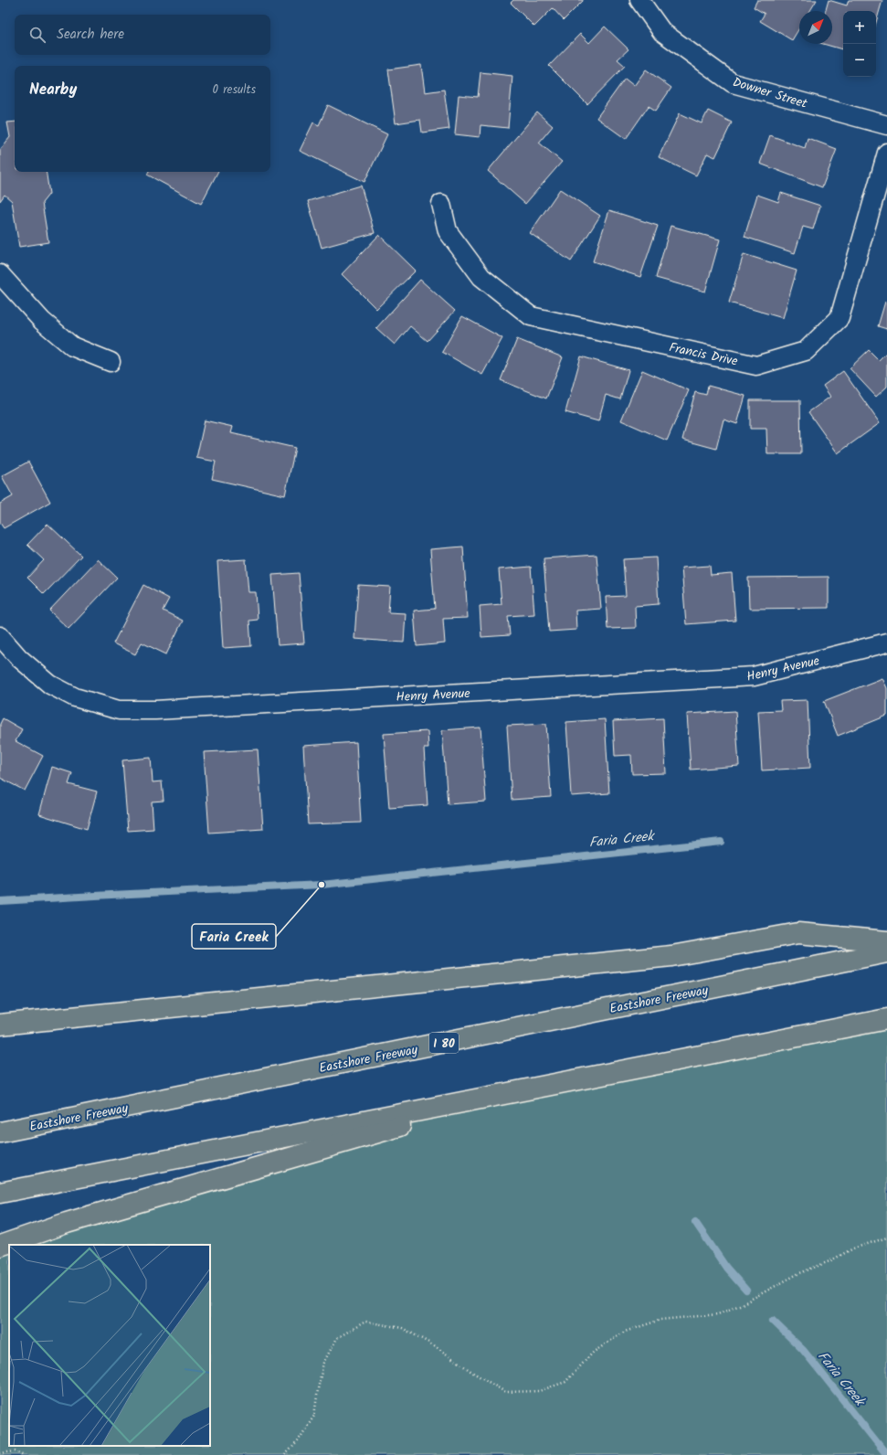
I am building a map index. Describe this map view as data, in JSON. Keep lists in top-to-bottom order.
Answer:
{
  "streets": {
    "highway": ["Eastshore Freeway", "I 80"],
    "street": ["Downer Street", "Francis Drive", "Henry Avenue"]
  },
  "water": ["Faria Creek"],
  "places": ["Faria Creek"],
  "north": "top right",
  "page": {
    "map_buttons": ["+", "−"],
    "search": "Search here",
    "heading": ["Nearby", "0 results"]
  }
}
